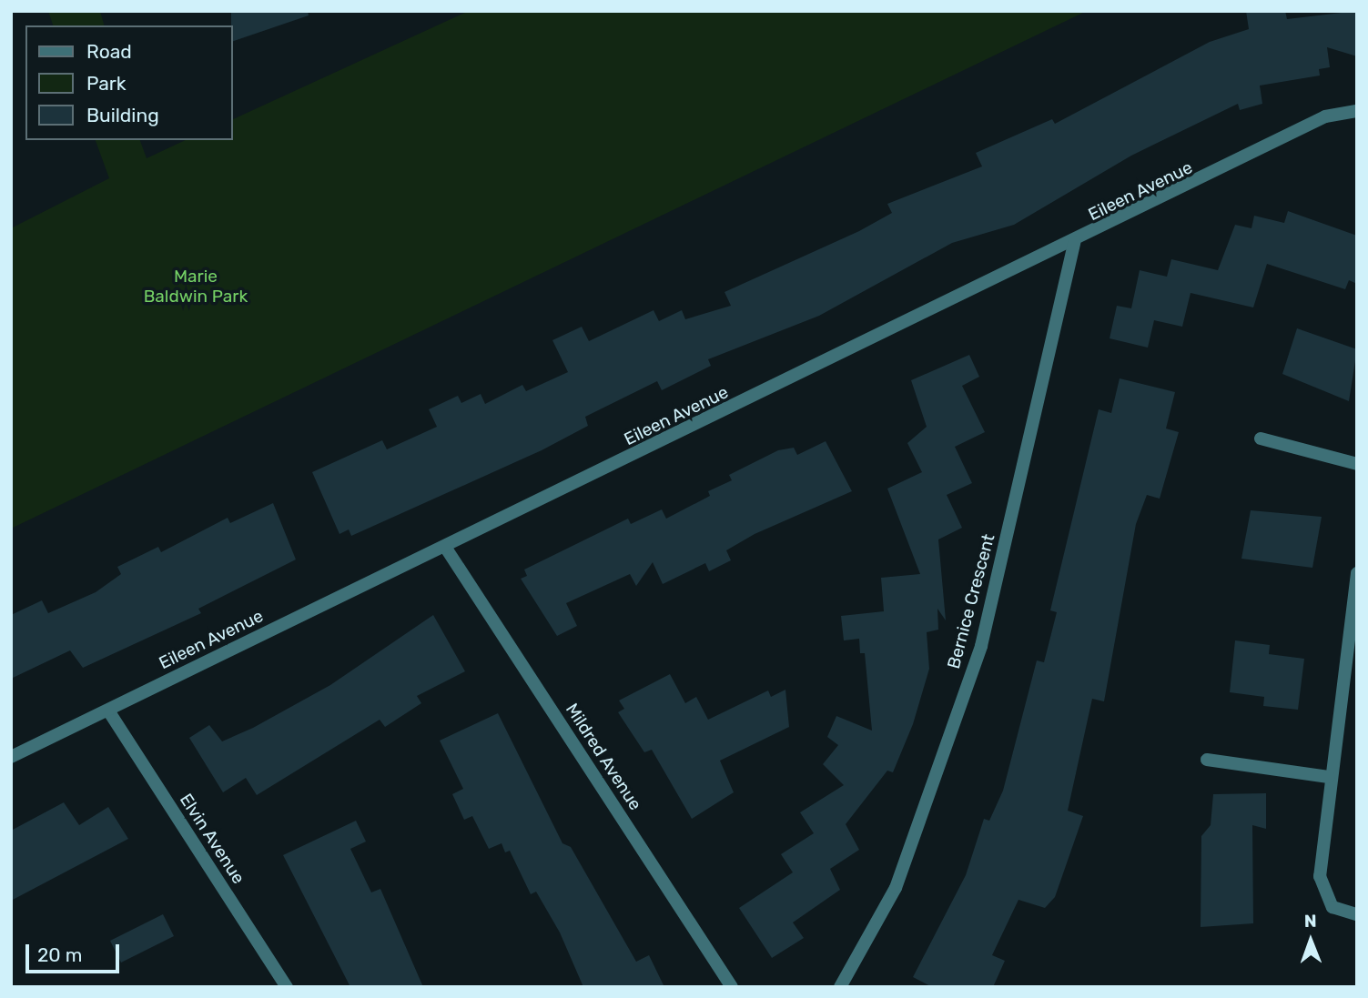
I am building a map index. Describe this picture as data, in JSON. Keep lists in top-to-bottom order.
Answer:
{
  "streets": {
    "street": [
      "Eileen Avenue",
      "Bernice Crescent",
      "Mildred Avenue",
      "Elvin Avenue"
    ]
  },
  "crossings": [
    ["Eileen Avenue", "Bernice Crescent"],
    ["Eileen Avenue", "Mildred Avenue"],
    ["Eileen Avenue", "Elvin Avenue"]
  ],
  "parks": ["Marie Baldwin Park"],
  "legend": ["Road", "Park", "Building"],
  "scale_bar": "20 m",
  "north": "top"
}
